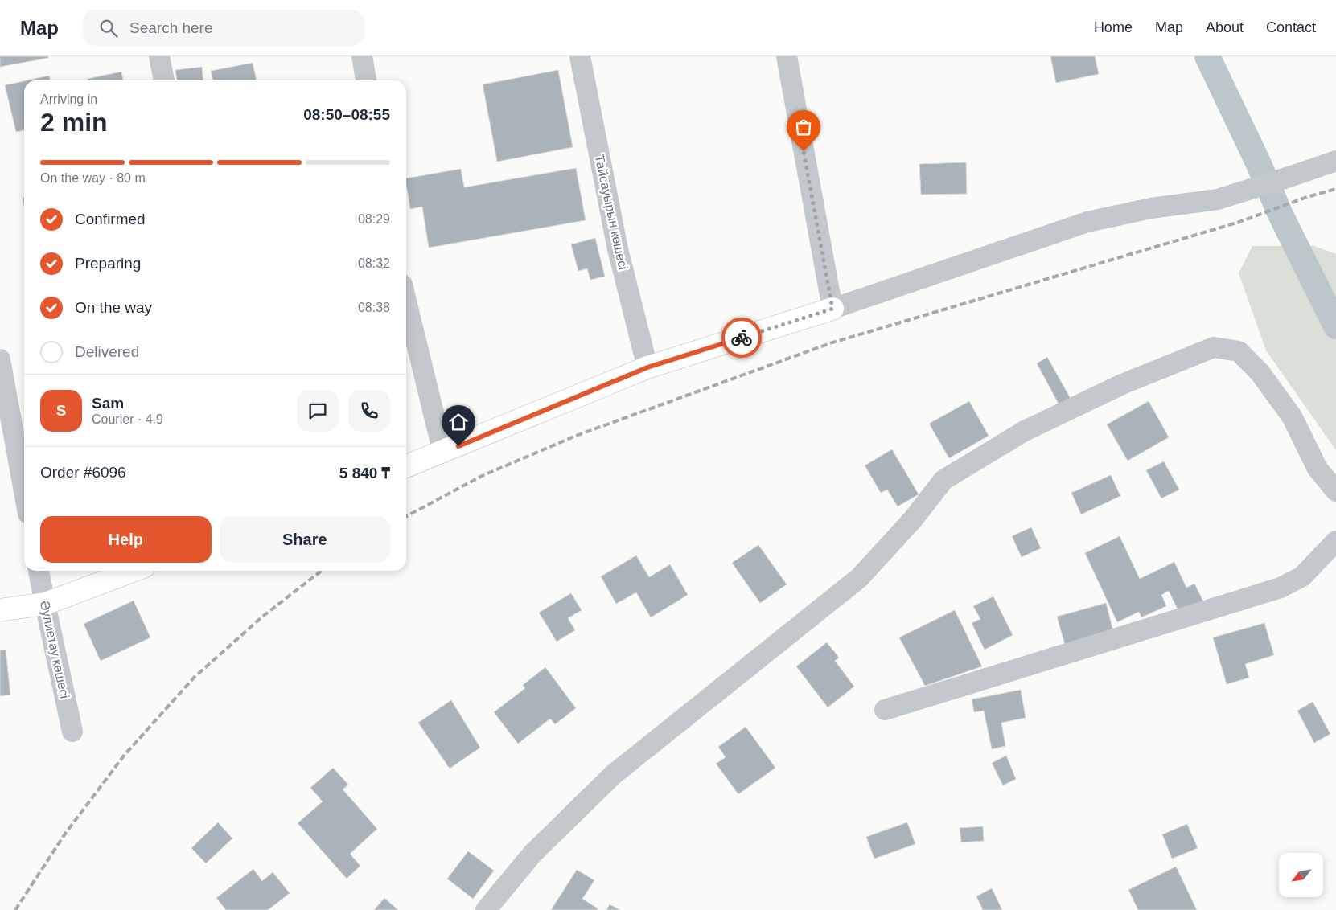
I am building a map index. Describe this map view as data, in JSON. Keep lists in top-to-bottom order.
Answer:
{
  "streets": {
    "street": ["Тайсауырын көшесі", "Әулиетау көшесі"]
  },
  "north": "bottom left",
  "page": {
    "header": "Map",
    "search": "Search here",
    "nav": [
      "Home",
      "Map",
      "About",
      "Contact"
    ],
    "heading": ["2 min", "Arriving in", "08:50–08:55"],
    "panel": [
      "Sam",
      "Courier · 4.9",
      "Order #6096",
      "5 840 ₸"
    ],
    "bar": "On the way · 80 m",
    "list": [
      ["Confirmed", "08:29"],
      ["Preparing", "08:32"],
      ["On the way", "08:38"],
      "Delivered"
    ],
    "round": "S",
    "buttons": ["Help", "Share"]
  }
}
